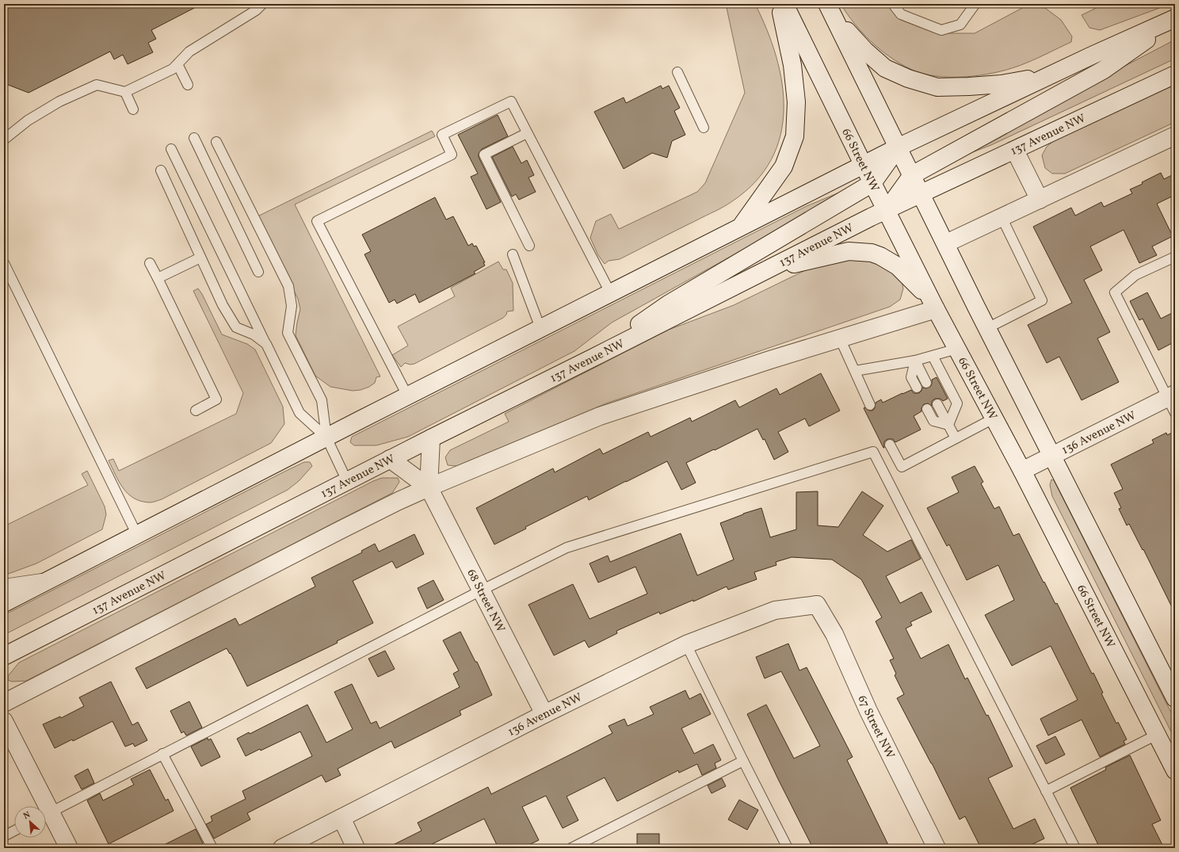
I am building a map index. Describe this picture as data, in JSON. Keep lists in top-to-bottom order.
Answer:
{
  "streets": {
    "main road": [
      "137 Avenue NW",
      "66 Street NW",
      "136 Avenue NW",
      "68 Street NW",
      "67 Street NW"
    ]
  },
  "crossings": [
    ["137 Avenue NW", "66 Street NW"],
    ["137 Avenue NW", "68 Street NW"],
    ["66 Street NW", "136 Avenue NW"],
    ["136 Avenue NW", "68 Street NW"],
    ["136 Avenue NW", "67 Street NW"]
  ],
  "north": "top left"
}
